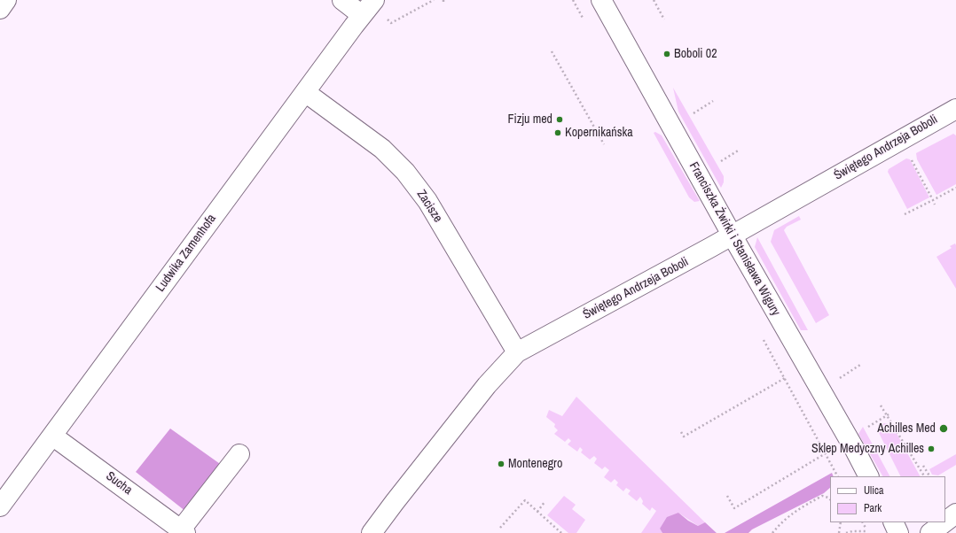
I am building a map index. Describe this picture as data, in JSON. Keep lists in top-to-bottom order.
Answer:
{
  "streets": {
    "street": [
      "Świętego Andrzeja Boboli",
      "Zacisze",
      "Franciszka Żwirki i Stanisława Wigury",
      "Ludwika Zamenhofa",
      "Sucha"
    ]
  },
  "crossings": [
    ["Świętego Andrzeja Boboli", "Zacisze"],
    ["Świętego Andrzeja Boboli", "Franciszka Żwirki i Stanisława Wigury"],
    ["Zacisze", "Ludwika Zamenhofa"],
    ["Ludwika Zamenhofa", "Sucha"]
  ],
  "places": [
    "Boboli 02",
    "Fizju med",
    "Kopernikańska",
    "Achilles Med",
    "Sklep Medyczny Achilles",
    "Montenegro"
  ],
  "legend": ["Ulica", "Park"]
}
